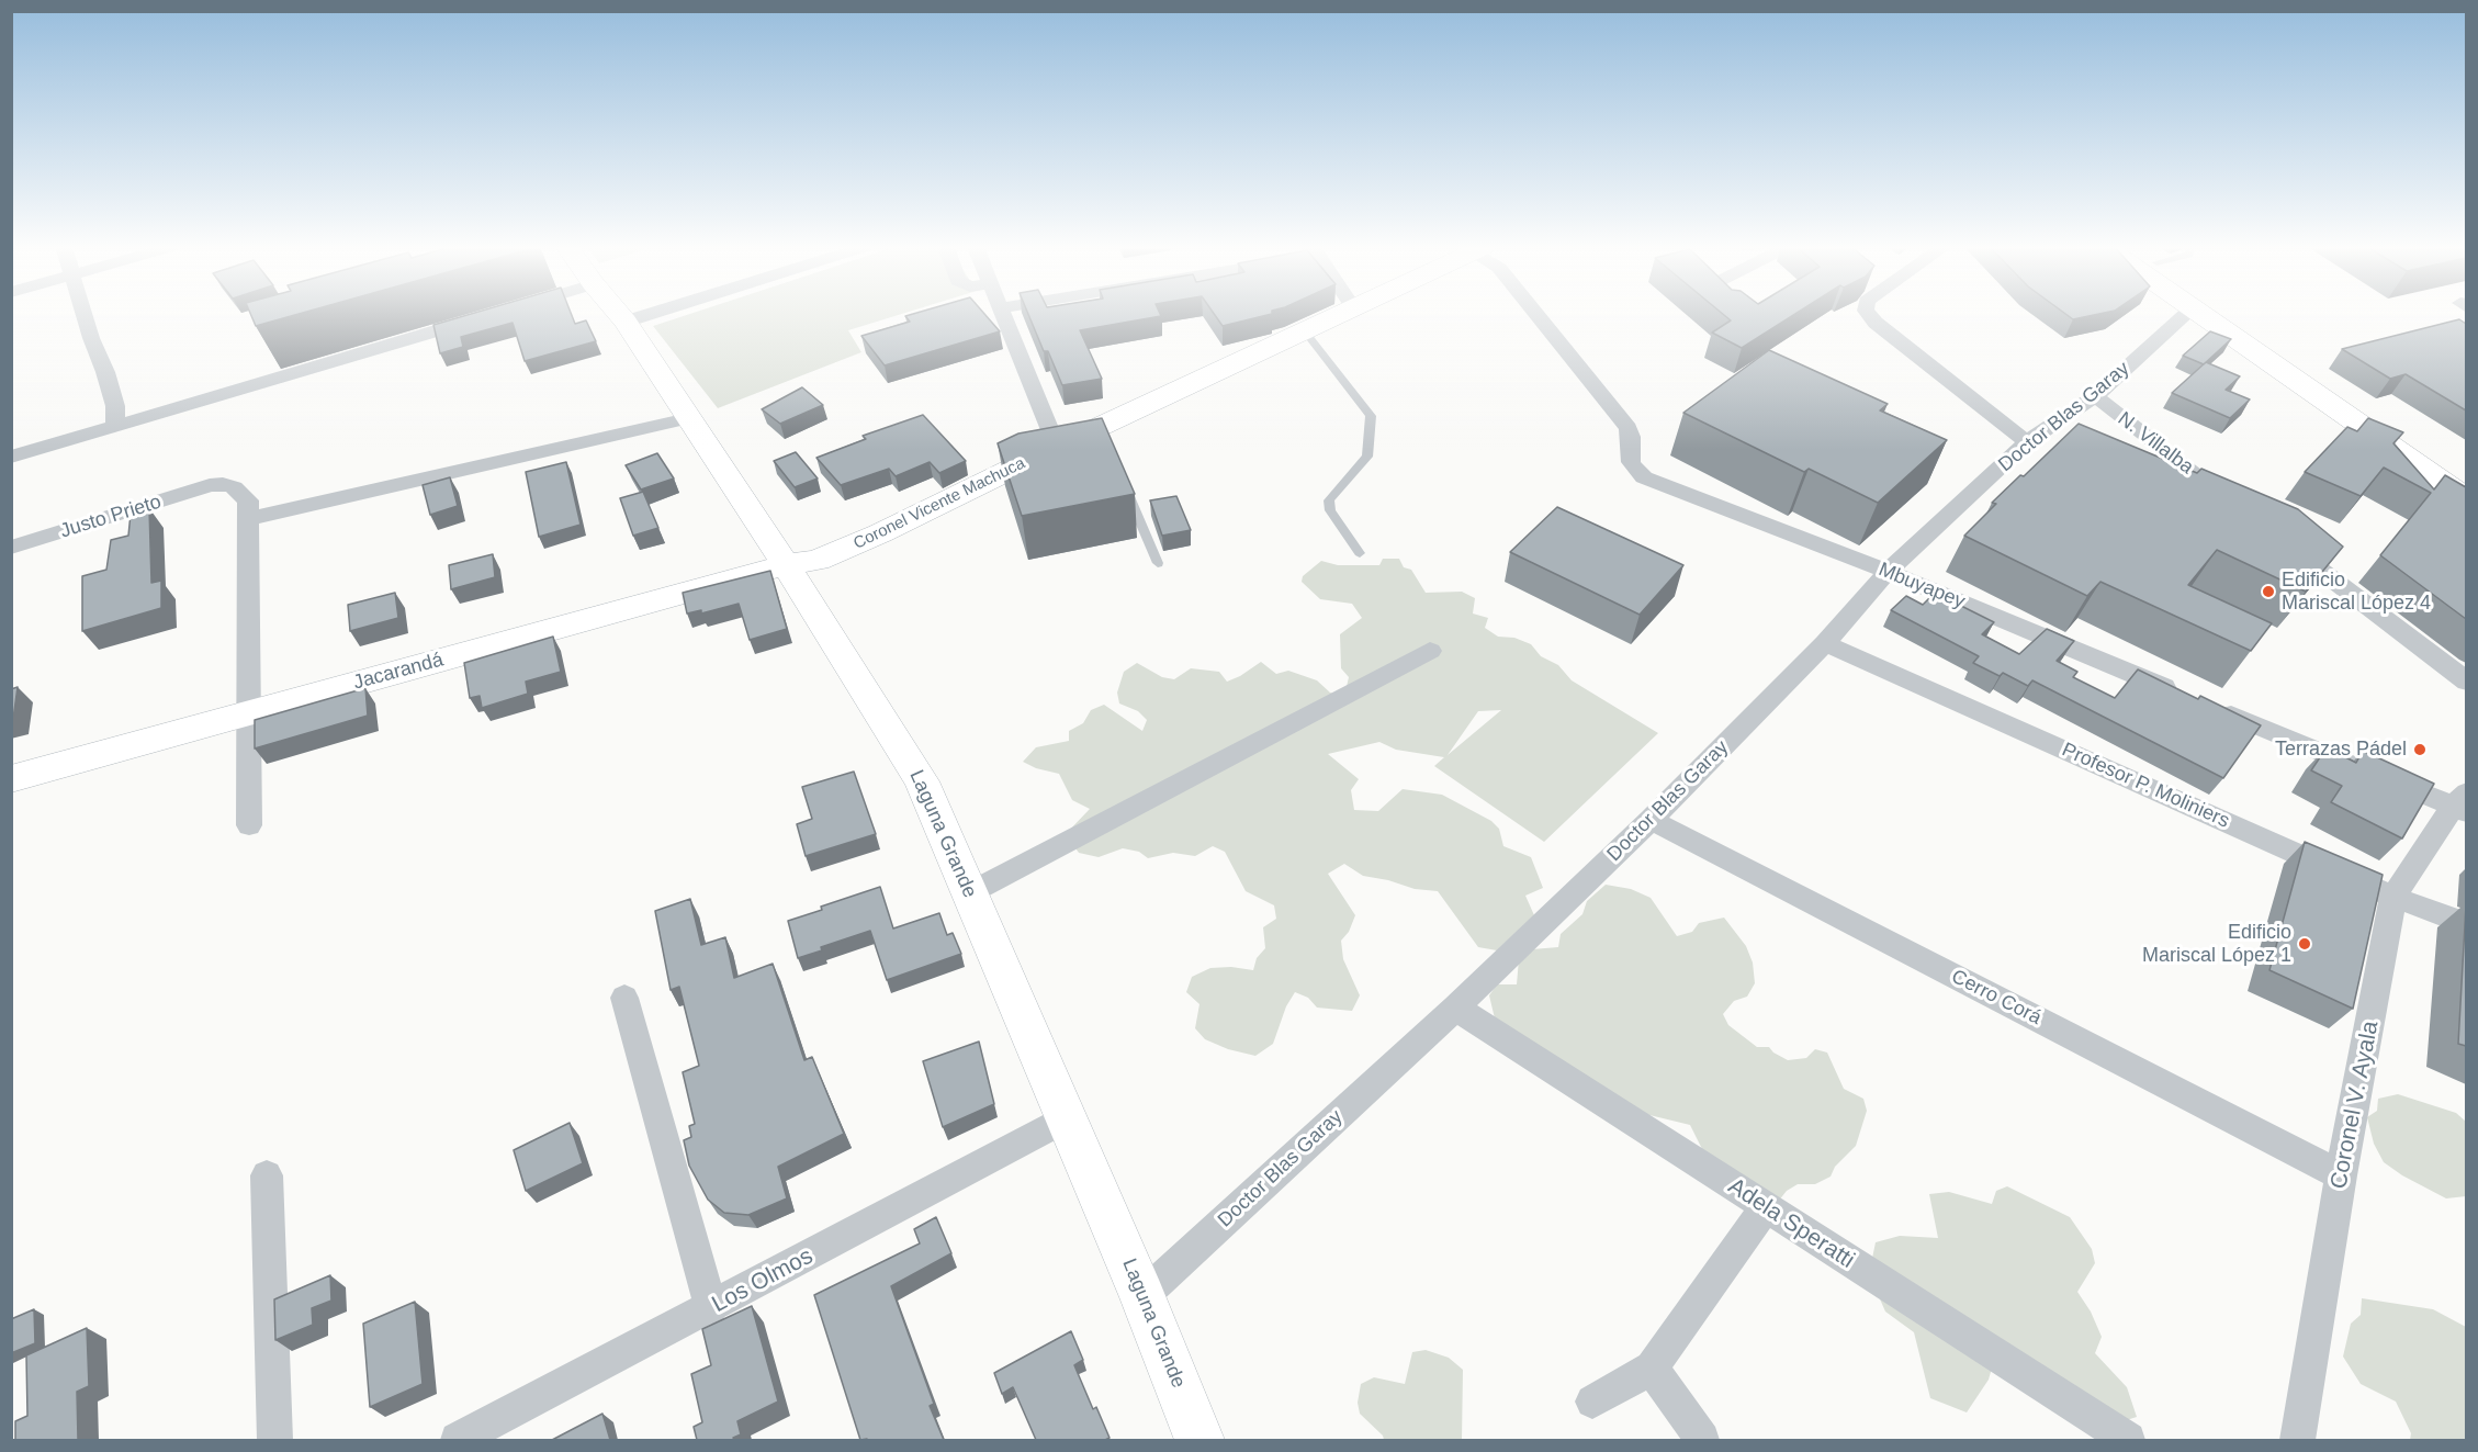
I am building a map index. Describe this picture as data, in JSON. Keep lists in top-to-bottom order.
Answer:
{
  "streets": {
    "main road": ["Coronel Vicente Machuca", "Jacarandá", "Laguna Grande"],
    "street": [
      "Doctor Blas Garay",
      "N. Villalba",
      "Justo Prieto",
      "Mbuyapey",
      "Profesor P. Moliniers",
      "Cerro Corá",
      "Coronel V. Ayala",
      "Adela Speratti",
      "Los Olmos"
    ]
  },
  "crossings": [
    ["Doctor Blas Garay", "N. Villalba"],
    ["Doctor Blas Garay", "Mbuyapey"],
    ["Doctor Blas Garay", "Profesor P. Moliniers"],
    ["Doctor Blas Garay", "Laguna Grande"],
    ["Doctor Blas Garay", "Cerro Corá"],
    ["Doctor Blas Garay", "Adela Speratti"],
    ["Coronel Vicente Machuca", "Jacarandá"],
    ["Coronel Vicente Machuca", "Laguna Grande"],
    ["Jacarandá", "Laguna Grande"],
    ["Profesor P. Moliniers", "Coronel V. Ayala"],
    ["Laguna Grande", "Los Olmos"],
    ["Cerro Corá", "Coronel V. Ayala"]
  ],
  "places": ["Edificio Mariscal López 4", "Terrazas Pádel", "Edificio Mariscal López 1"]
}
